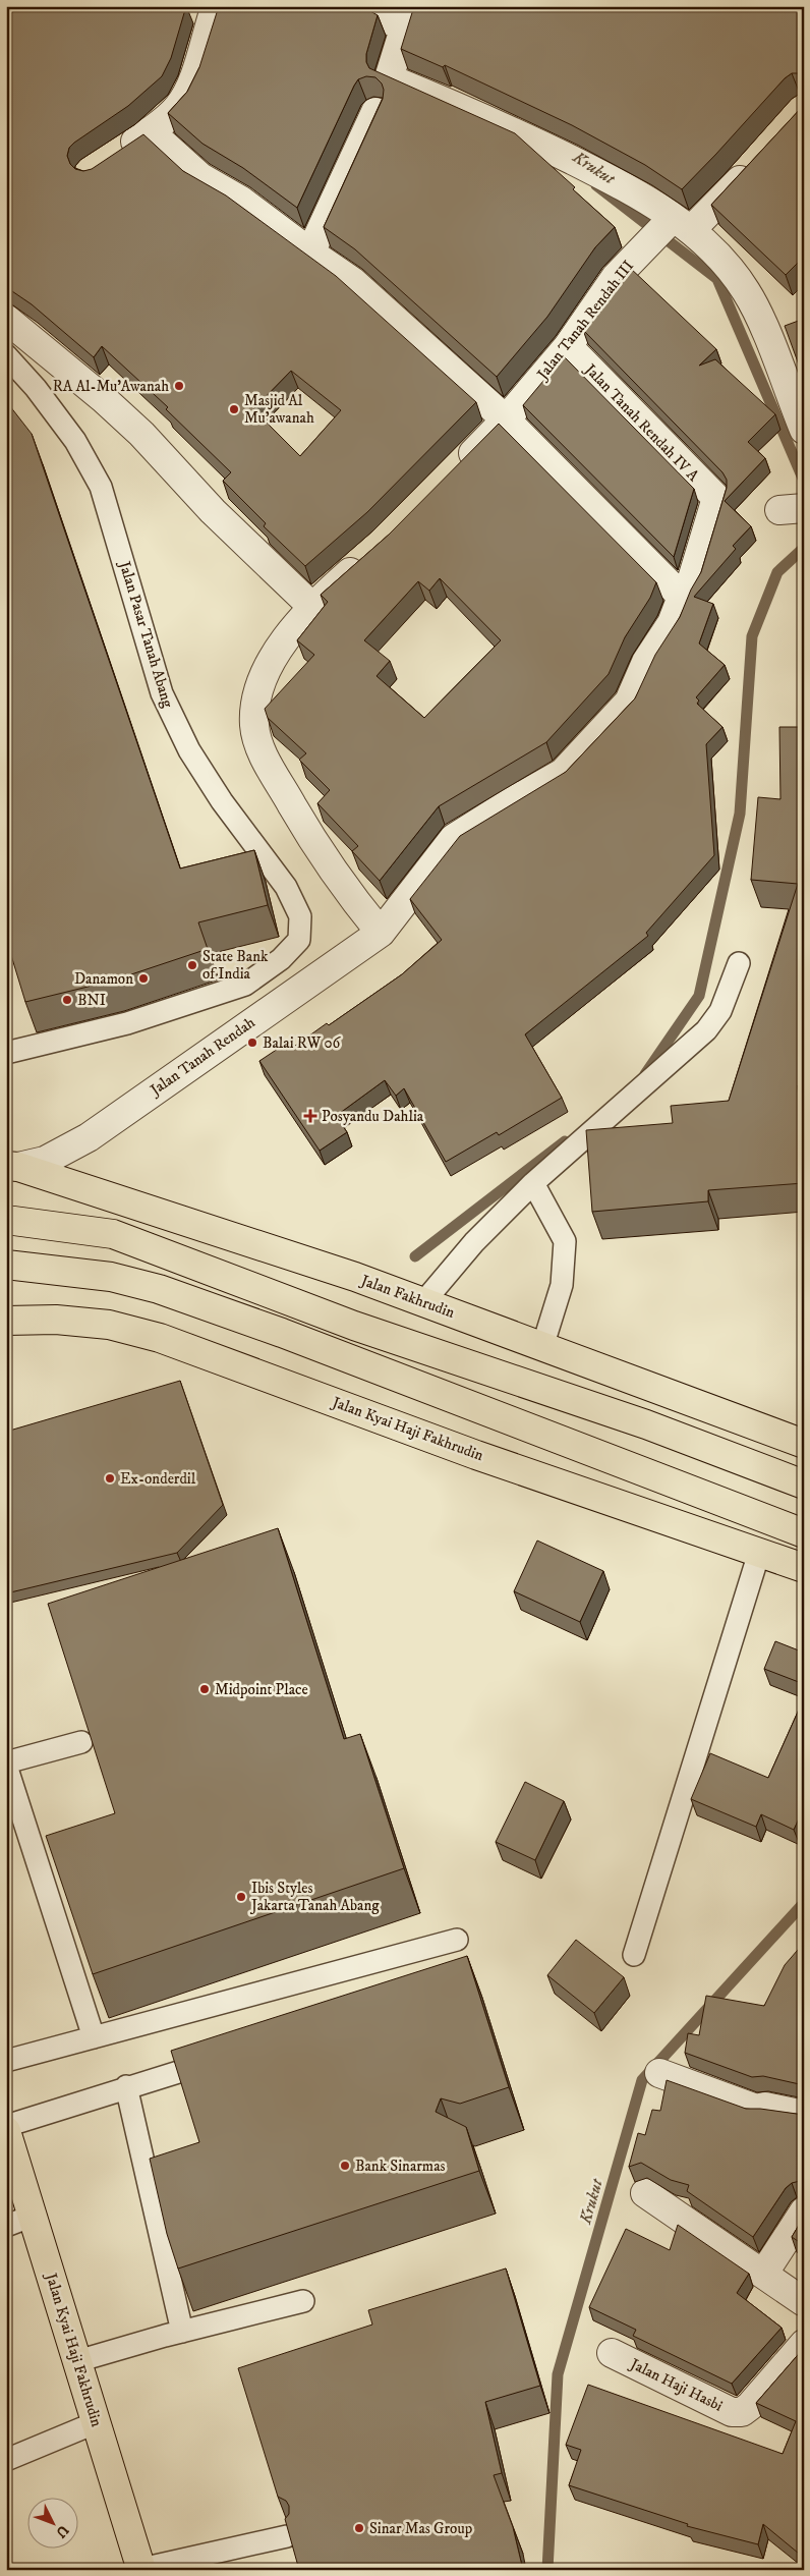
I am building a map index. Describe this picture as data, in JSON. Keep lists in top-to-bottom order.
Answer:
{
  "streets": {
    "main road": ["Jalan Fakhrudin", "Jalan Kyai Haji Fakhrudin"],
    "street": [
      "Jalan Tanah Rendah III",
      "Jalan Tanah Rendah IV A",
      "Jalan Tanah Rendah",
      "Jalan Haji Hasbi"
    ],
    "lane": ["Jalan Pasar Tanah Abang"]
  },
  "crossings": [
    ["Jalan Tanah Rendah III", "Jalan Tanah Rendah IV A"],
    ["Jalan Tanah Rendah IV A", "Jalan Tanah Rendah"],
    ["Jalan Tanah Rendah", "Jalan Fakhrudin"]
  ],
  "water": ["Krukut"],
  "places": {
    "other": [
      "RA Al-Mu'Awanah",
      "Masjid Al Mu'awanah",
      "State Bank of India",
      "Danamon",
      "BNI",
      "Balai RW 06",
      "Ex-onderdil",
      "Midpoint Place",
      "Ibis Styles Jakarta Tanah Abang",
      "Bank Sinarmas",
      "Sinar Mas Group"
    ],
    "health": ["Posyandu Dahlia"]
  },
  "north": "bottom right"
}
